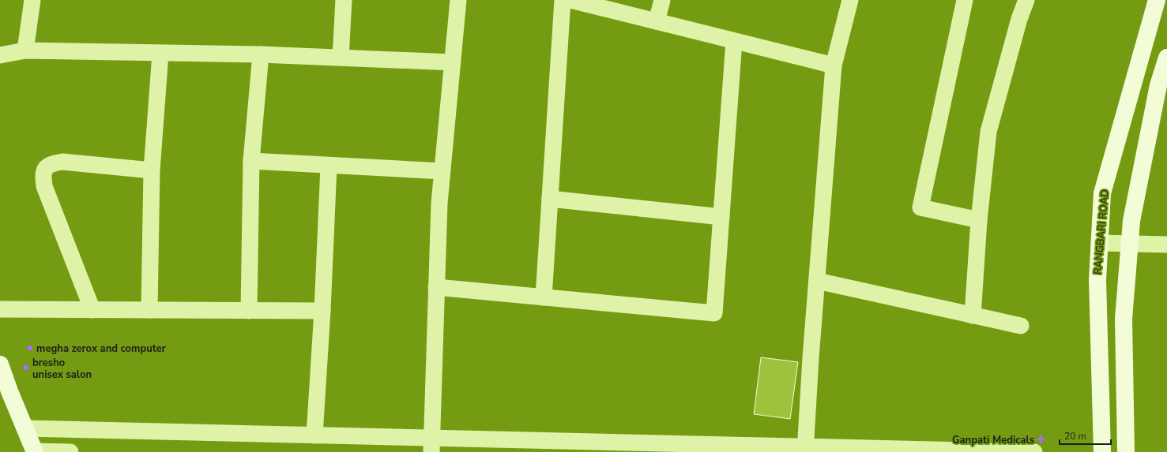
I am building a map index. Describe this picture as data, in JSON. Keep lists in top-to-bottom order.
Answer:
{
  "streets": {
    "street": ["RANGBARI ROAD"]
  },
  "places": {
    "other": ["megha zerox and computer", "bresho unisex salon"],
    "health": ["Ganpati Medicals"]
  },
  "scale_bar": "20 m"
}
